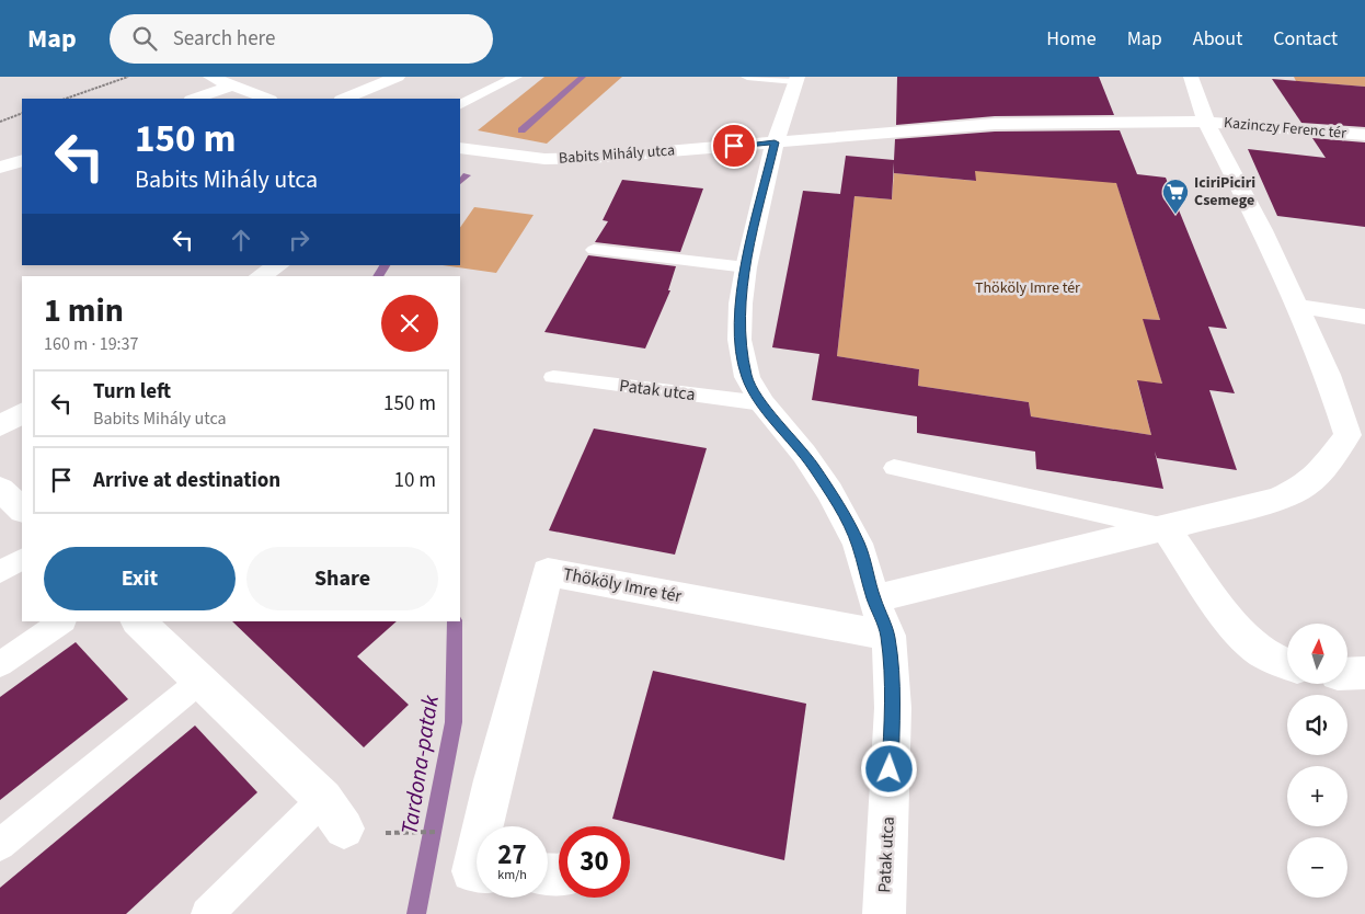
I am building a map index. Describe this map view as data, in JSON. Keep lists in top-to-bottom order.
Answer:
{
  "streets": {
    "street": [
      "Kazinczy Ferenc tér",
      "Babits Mihály utca",
      "Patak utca",
      "Thököly Imre tér"
    ]
  },
  "crossings": [
    ["Babits Mihály utca", "Patak utca"],
    ["Patak utca", "Thököly Imre tér"]
  ],
  "water": ["Tardona-patak"],
  "parks": ["Thököly Imre tér"],
  "places": {
    "supermarket": ["IciriPiciri Csemege"]
  },
  "north": "top",
  "page": {
    "header": "Map",
    "search": "Search here",
    "nav": [
      "Home",
      "Map",
      "About",
      "Contact"
    ],
    "turn": ["150 m", "Babits Mihály utca"],
    "heading": ["1 min", "160 m · 19:37"],
    "list": [
      {
        "name": "Turn left",
        "note": "Babits Mihály utca",
        "value": "150 m"
      },
      {
        "name": "Arrive at destination",
        "value": "10 m"
      }
    ],
    "buttons": ["Exit", "Share"],
    "map_buttons": ["+", "−"],
    "speed": "27 km/h",
    "limit": "30"
  }
}
